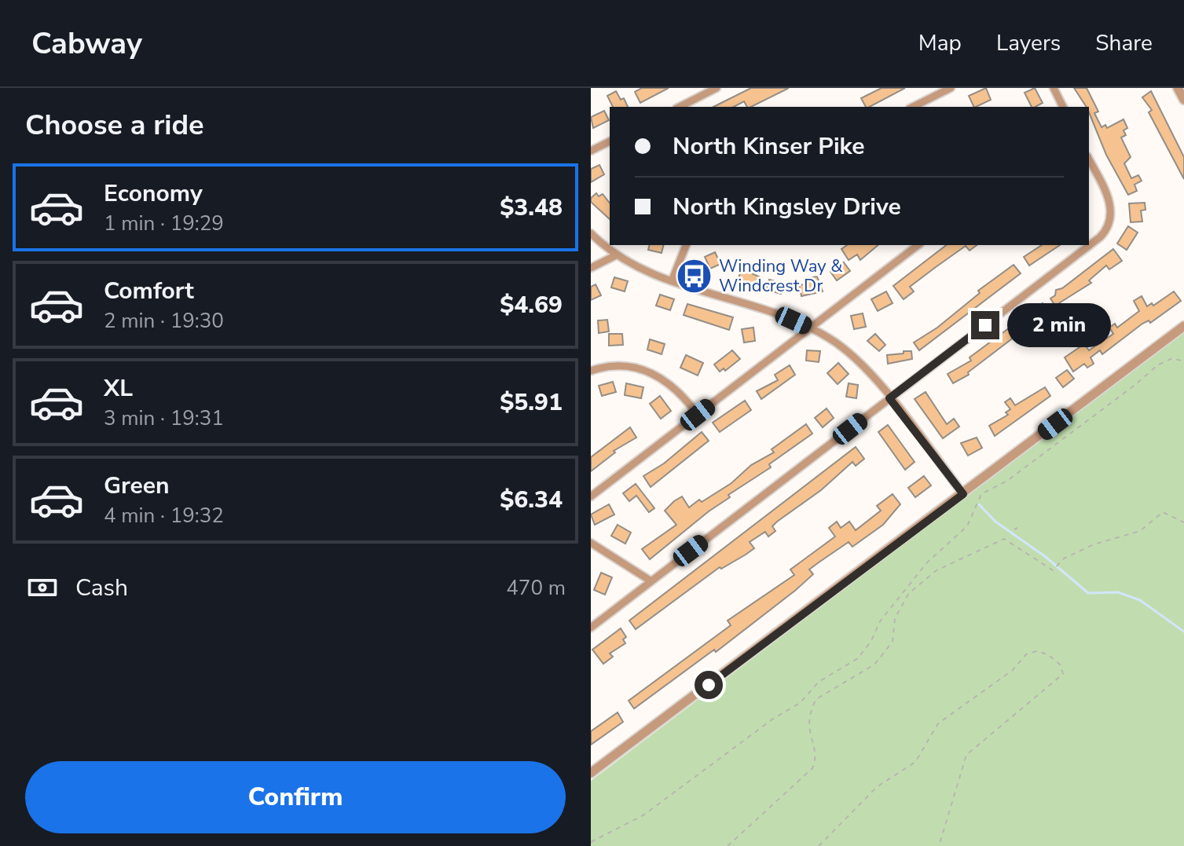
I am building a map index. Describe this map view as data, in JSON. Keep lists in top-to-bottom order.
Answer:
{
  "places": {
    "bus stop": ["Winding Way & Windcrest Dr"]
  },
  "page": {
    "header": "Cabway",
    "nav": ["Map", "Layers", "Share"],
    "heading": "Choose a ride",
    "banner": ["North Kinser Pike", "North Kingsley Drive"],
    "list": [
      {
        "name": "Economy",
        "note": "1 min · 19:29",
        "value": "$3.48"
      },
      {
        "name": "Comfort",
        "note": "2 min · 19:30",
        "value": "$4.69"
      },
      {
        "name": "XL",
        "note": "3 min · 19:31",
        "value": "$5.91"
      },
      {
        "name": "Green",
        "note": "4 min · 19:32",
        "value": "$6.34"
      }
    ],
    "bubble": "2 min",
    "pay": ["Cash", "470 m"],
    "buttons": "Confirm"
  }
}
